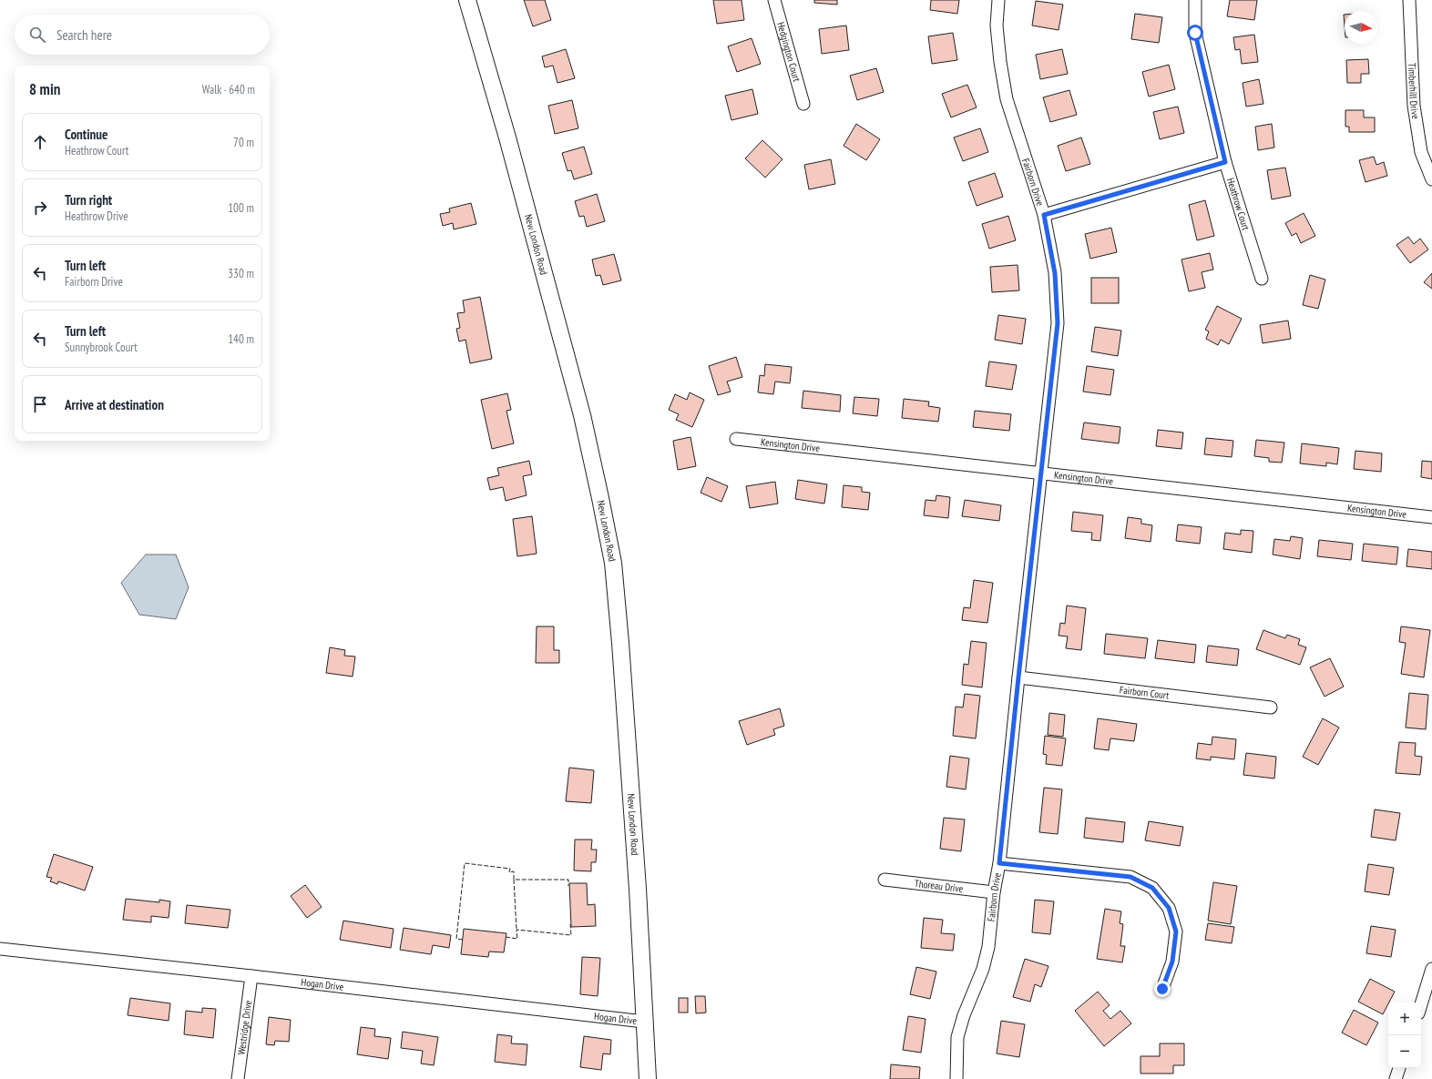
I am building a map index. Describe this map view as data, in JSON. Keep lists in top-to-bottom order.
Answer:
{
  "streets": {
    "street": [
      "Hedgington Court",
      "Timberhill Drive",
      "Fairborn Drive",
      "Heathrow Court",
      "New London Road",
      "Kensington Drive",
      "Fairborn Court",
      "Thoreau Drive",
      "Hogan Drive",
      "Westridge Drive"
    ]
  },
  "crossings": [
    ["Fairborn Drive", "Kensington Drive"],
    ["Fairborn Drive", "Fairborn Court"],
    ["Fairborn Drive", "Thoreau Drive"],
    ["New London Road", "Hogan Drive"],
    ["Hogan Drive", "Westridge Drive"]
  ],
  "north": "right",
  "page": {
    "search": "Search here",
    "heading": ["8 min", "Walk · 640 m"],
    "list": [
      ["Continue", "Heathrow Court", "70 m"],
      ["Turn right", "Heathrow Drive", "100 m"],
      ["Turn left", "Fairborn Drive", "330 m"],
      ["Turn left", "Sunnybrook Court", "140 m"],
      "Arrive at destination"
    ],
    "map_buttons": ["+", "−"]
  }
}
